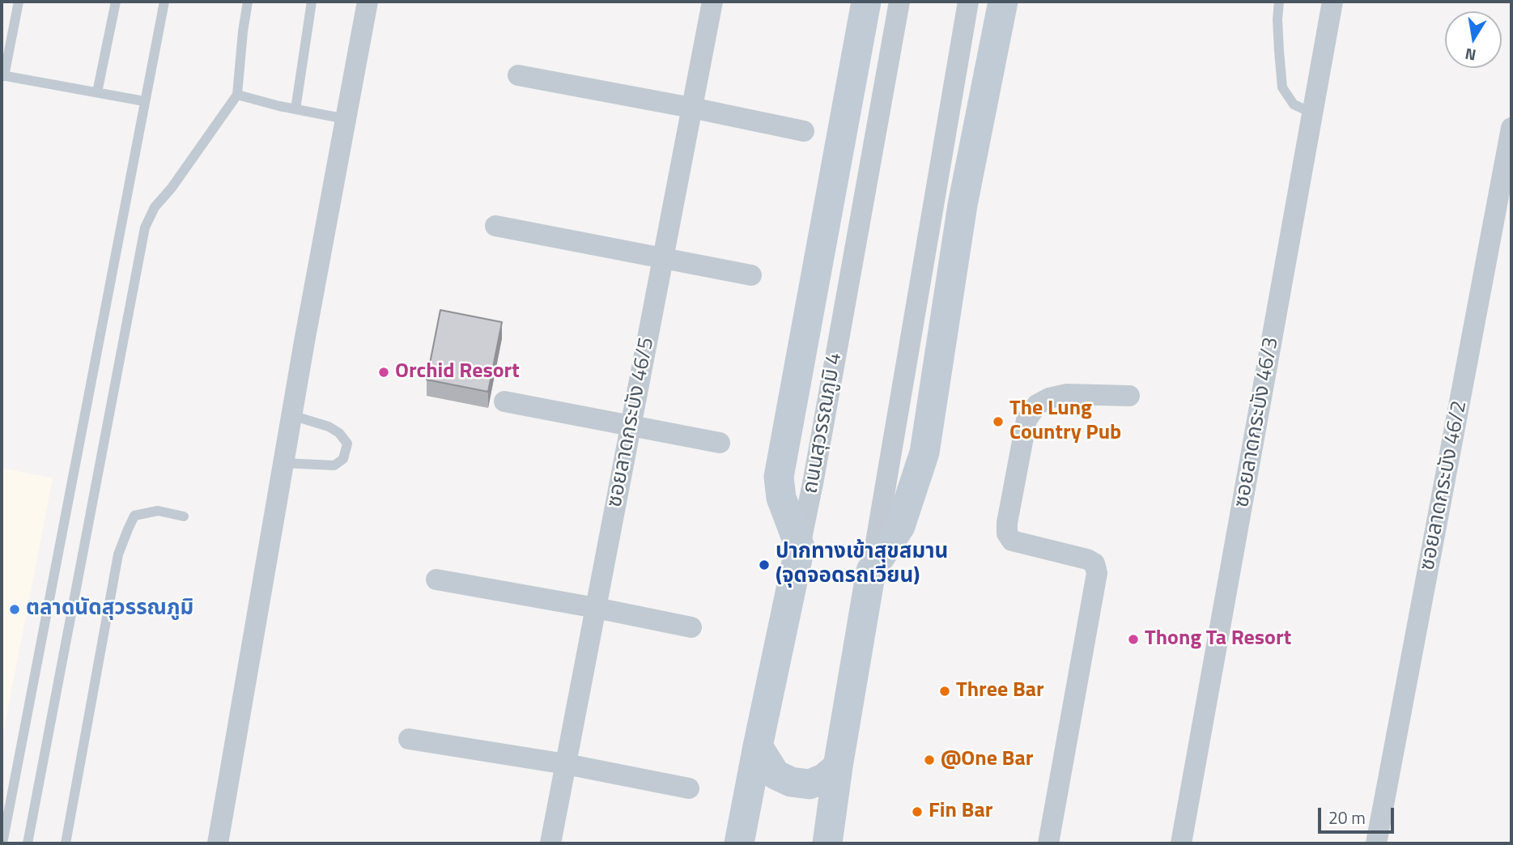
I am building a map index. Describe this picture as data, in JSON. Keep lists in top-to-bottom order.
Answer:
{
  "streets": {
    "street": [
      "ซอยลาดกระบัง 46/5",
      "ซอยลาดกระบัง 46/3",
      "ถนนสุวรรณภูมิ 4",
      "ซอยลาดกระบัง 46/2"
    ]
  },
  "places": [
    "Orchid Resort",
    "The Lung Country Pub",
    "ปากทางเข้าสุขสมาน (จุดจอดรถเวียน)",
    "ตลาดนัดสุวรรณภูมิ",
    "Thong Ta Resort",
    "Three Bar",
    "@One Bar",
    "Fin Bar"
  ],
  "scale_bar": "20 m",
  "north": "bottom"
}
